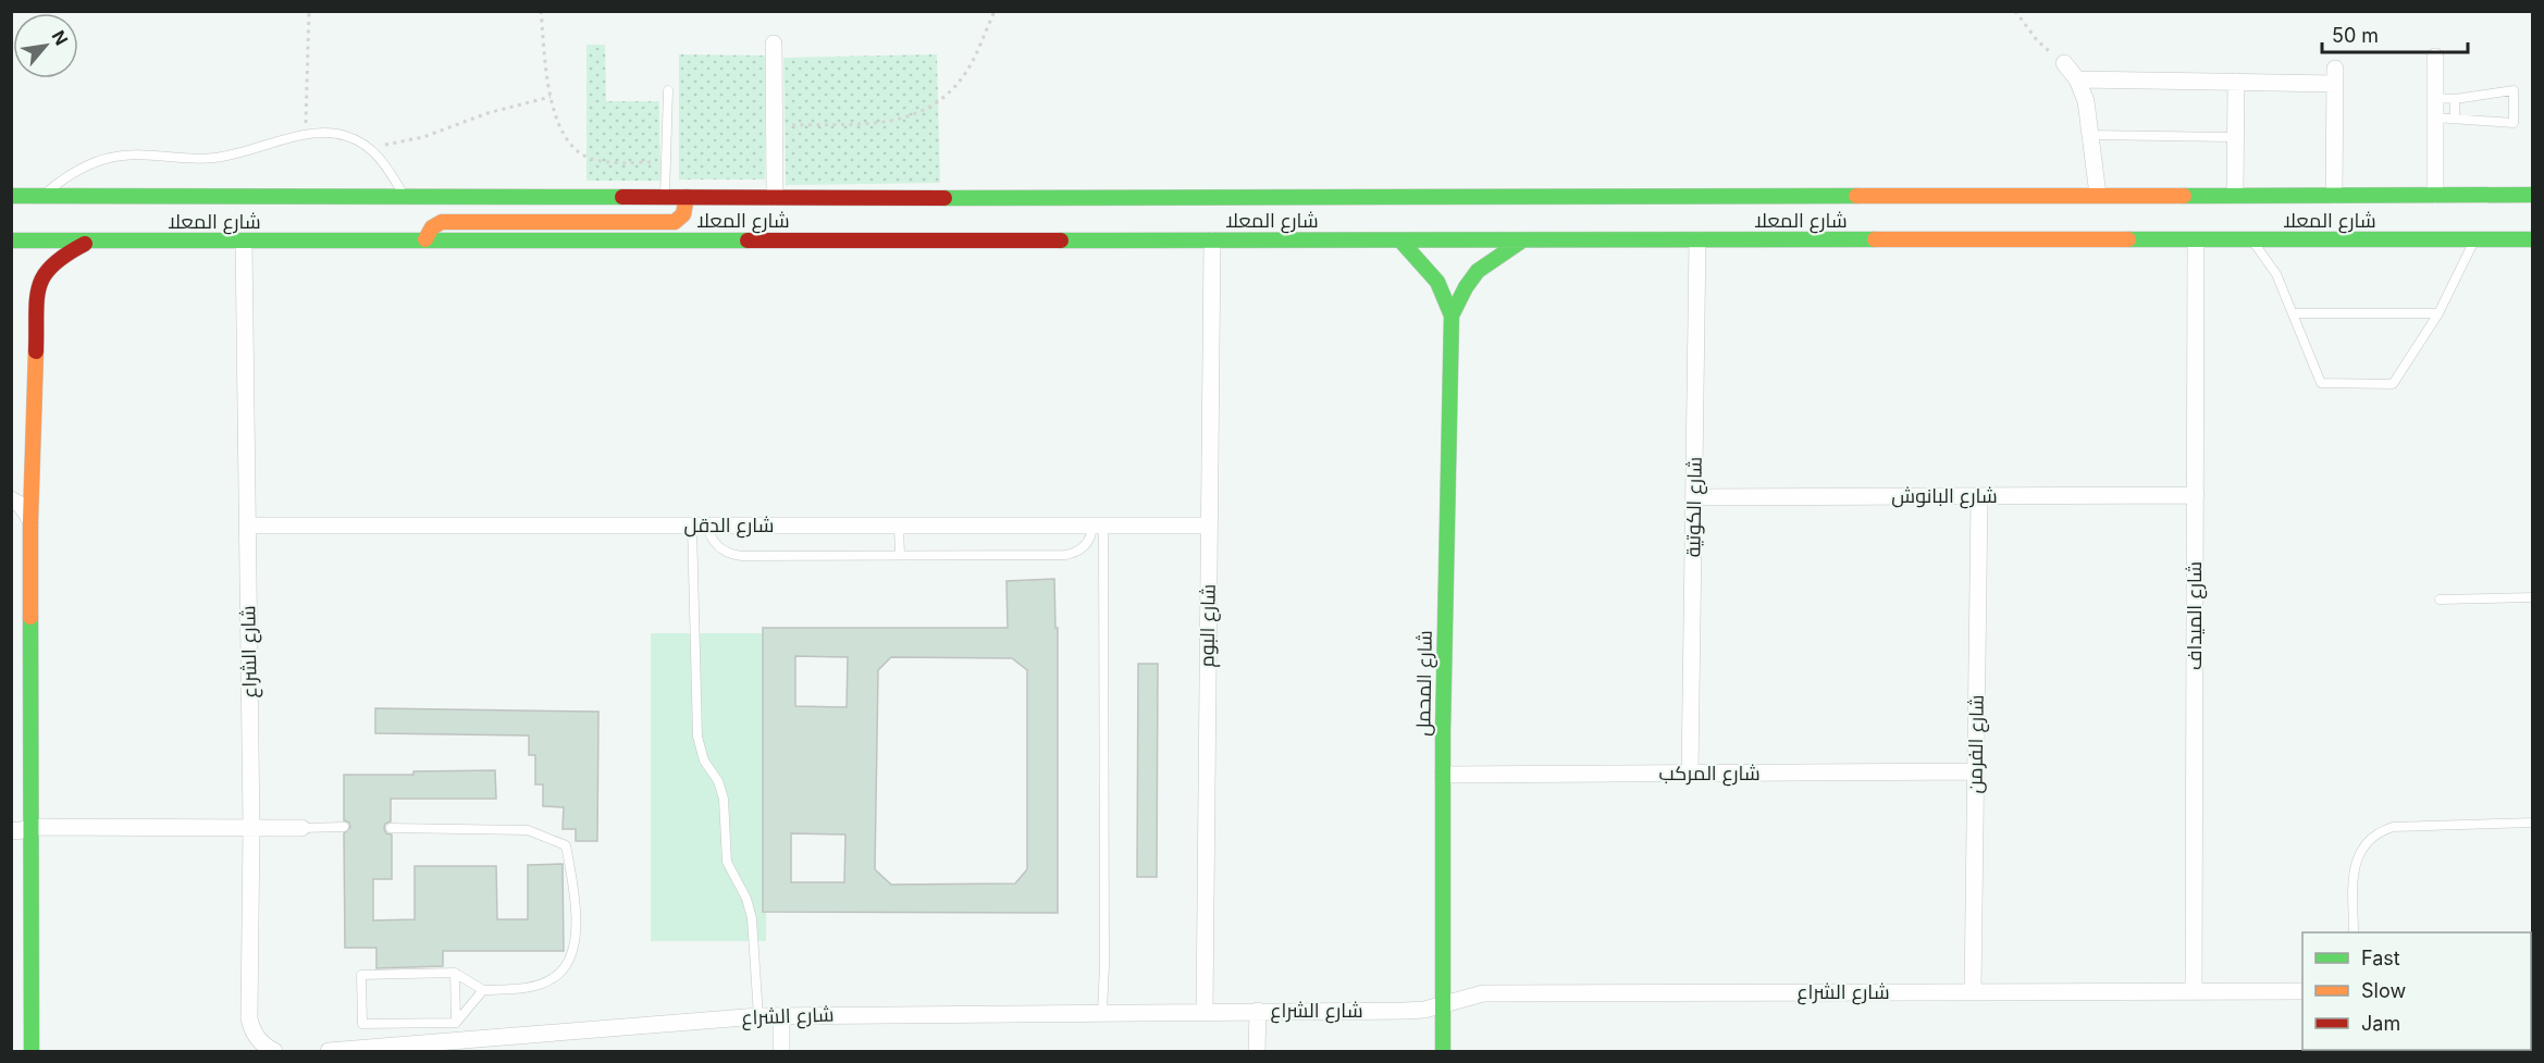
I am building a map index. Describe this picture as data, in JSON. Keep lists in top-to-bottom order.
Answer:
{
  "streets": {
    "street": [
      "شارع المعلا",
      "شارع البانوش",
      "شارع الكوتية",
      "شارع الدقل",
      "شارع الميداف",
      "شارع البوم",
      "شارع الشراع",
      "شارع المحمل",
      "شارع الفرمن",
      "شارع المركب"
    ]
  },
  "crossings": [
    ["شارع المعلا", "شارع الكوتية"],
    ["شارع المعلا", "شارع الميداف"],
    ["شارع المعلا", "شارع البوم"],
    ["شارع المعلا", "شارع الشراع"],
    ["شارع المعلا", "شارع المحمل"],
    ["شارع البانوش", "شارع الكوتية"],
    ["شارع البانوش", "شارع الميداف"],
    ["شارع البانوش", "شارع الفرمن"],
    ["شارع الكوتية", "شارع المركب"],
    ["شارع الدقل", "شارع البوم"],
    ["شارع الدقل", "شارع الشراع"],
    ["شارع الميداف", "شارع الشراع"],
    ["شارع البوم", "شارع الشراع"],
    ["شارع الشراع", "شارع المحمل"],
    ["شارع الشراع", "شارع الفرمن"],
    ["شارع المحمل", "شارع المركب"],
    ["شارع الفرمن", "شارع المركب"]
  ],
  "legend": ["Fast", "Slow", "Jam"],
  "scale_bar": "50 m",
  "north": "top right"
}
